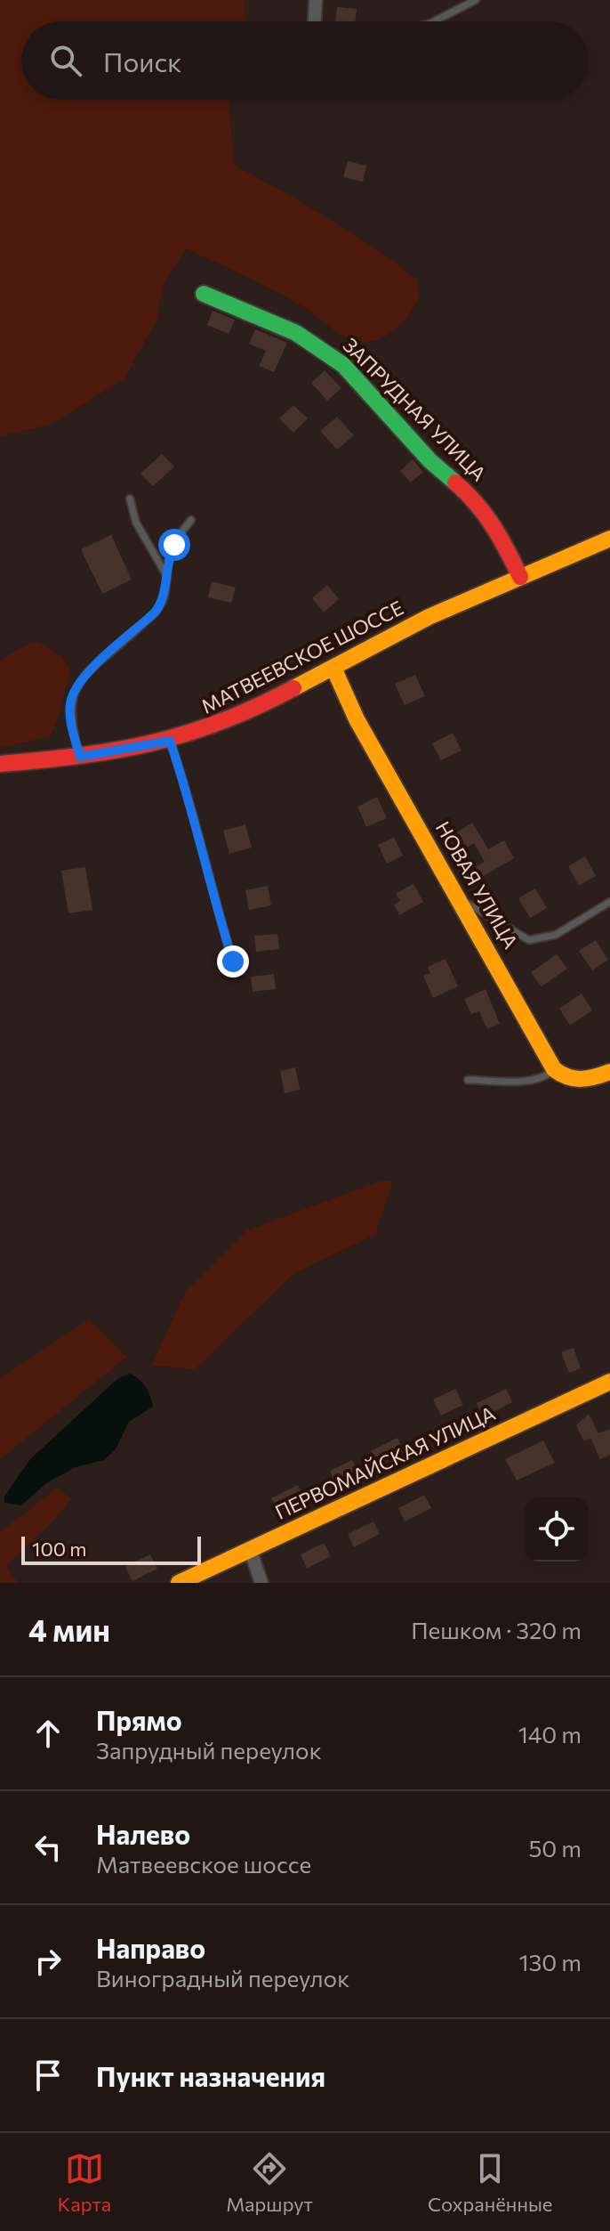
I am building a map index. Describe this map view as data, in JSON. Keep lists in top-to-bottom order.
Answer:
{
  "streets": {
    "street": [
      "ЗАПРУДНАЯ УЛИЦА",
      "МАТВЕЕВСКОЕ ШОССЕ",
      "НОВАЯ УЛИЦА",
      "ПЕРВОМАЙСКАЯ УЛИЦА"
    ]
  },
  "crossings": [
    ["ЗАПРУДНАЯ УЛИЦА", "МАТВЕЕВСКОЕ ШОССЕ"],
    ["МАТВЕЕВСКОЕ ШОССЕ", "НОВАЯ УЛИЦА"]
  ],
  "scale_bar": "100 m",
  "page": {
    "search": "Поиск",
    "scale": "100 m",
    "heading": ["4 мин", "Пешком · 320 m"],
    "list": [
      ["Прямо", "Запрудный переулок", "140 m"],
      ["Налево", "Матвеевское шоссе", "50 m"],
      ["Направо", "Виноградный переулок", "130 m"],
      "Пункт назначения"
    ],
    "nav": ["Карта", "Маршрут", "Сохранённые"]
  }
}
